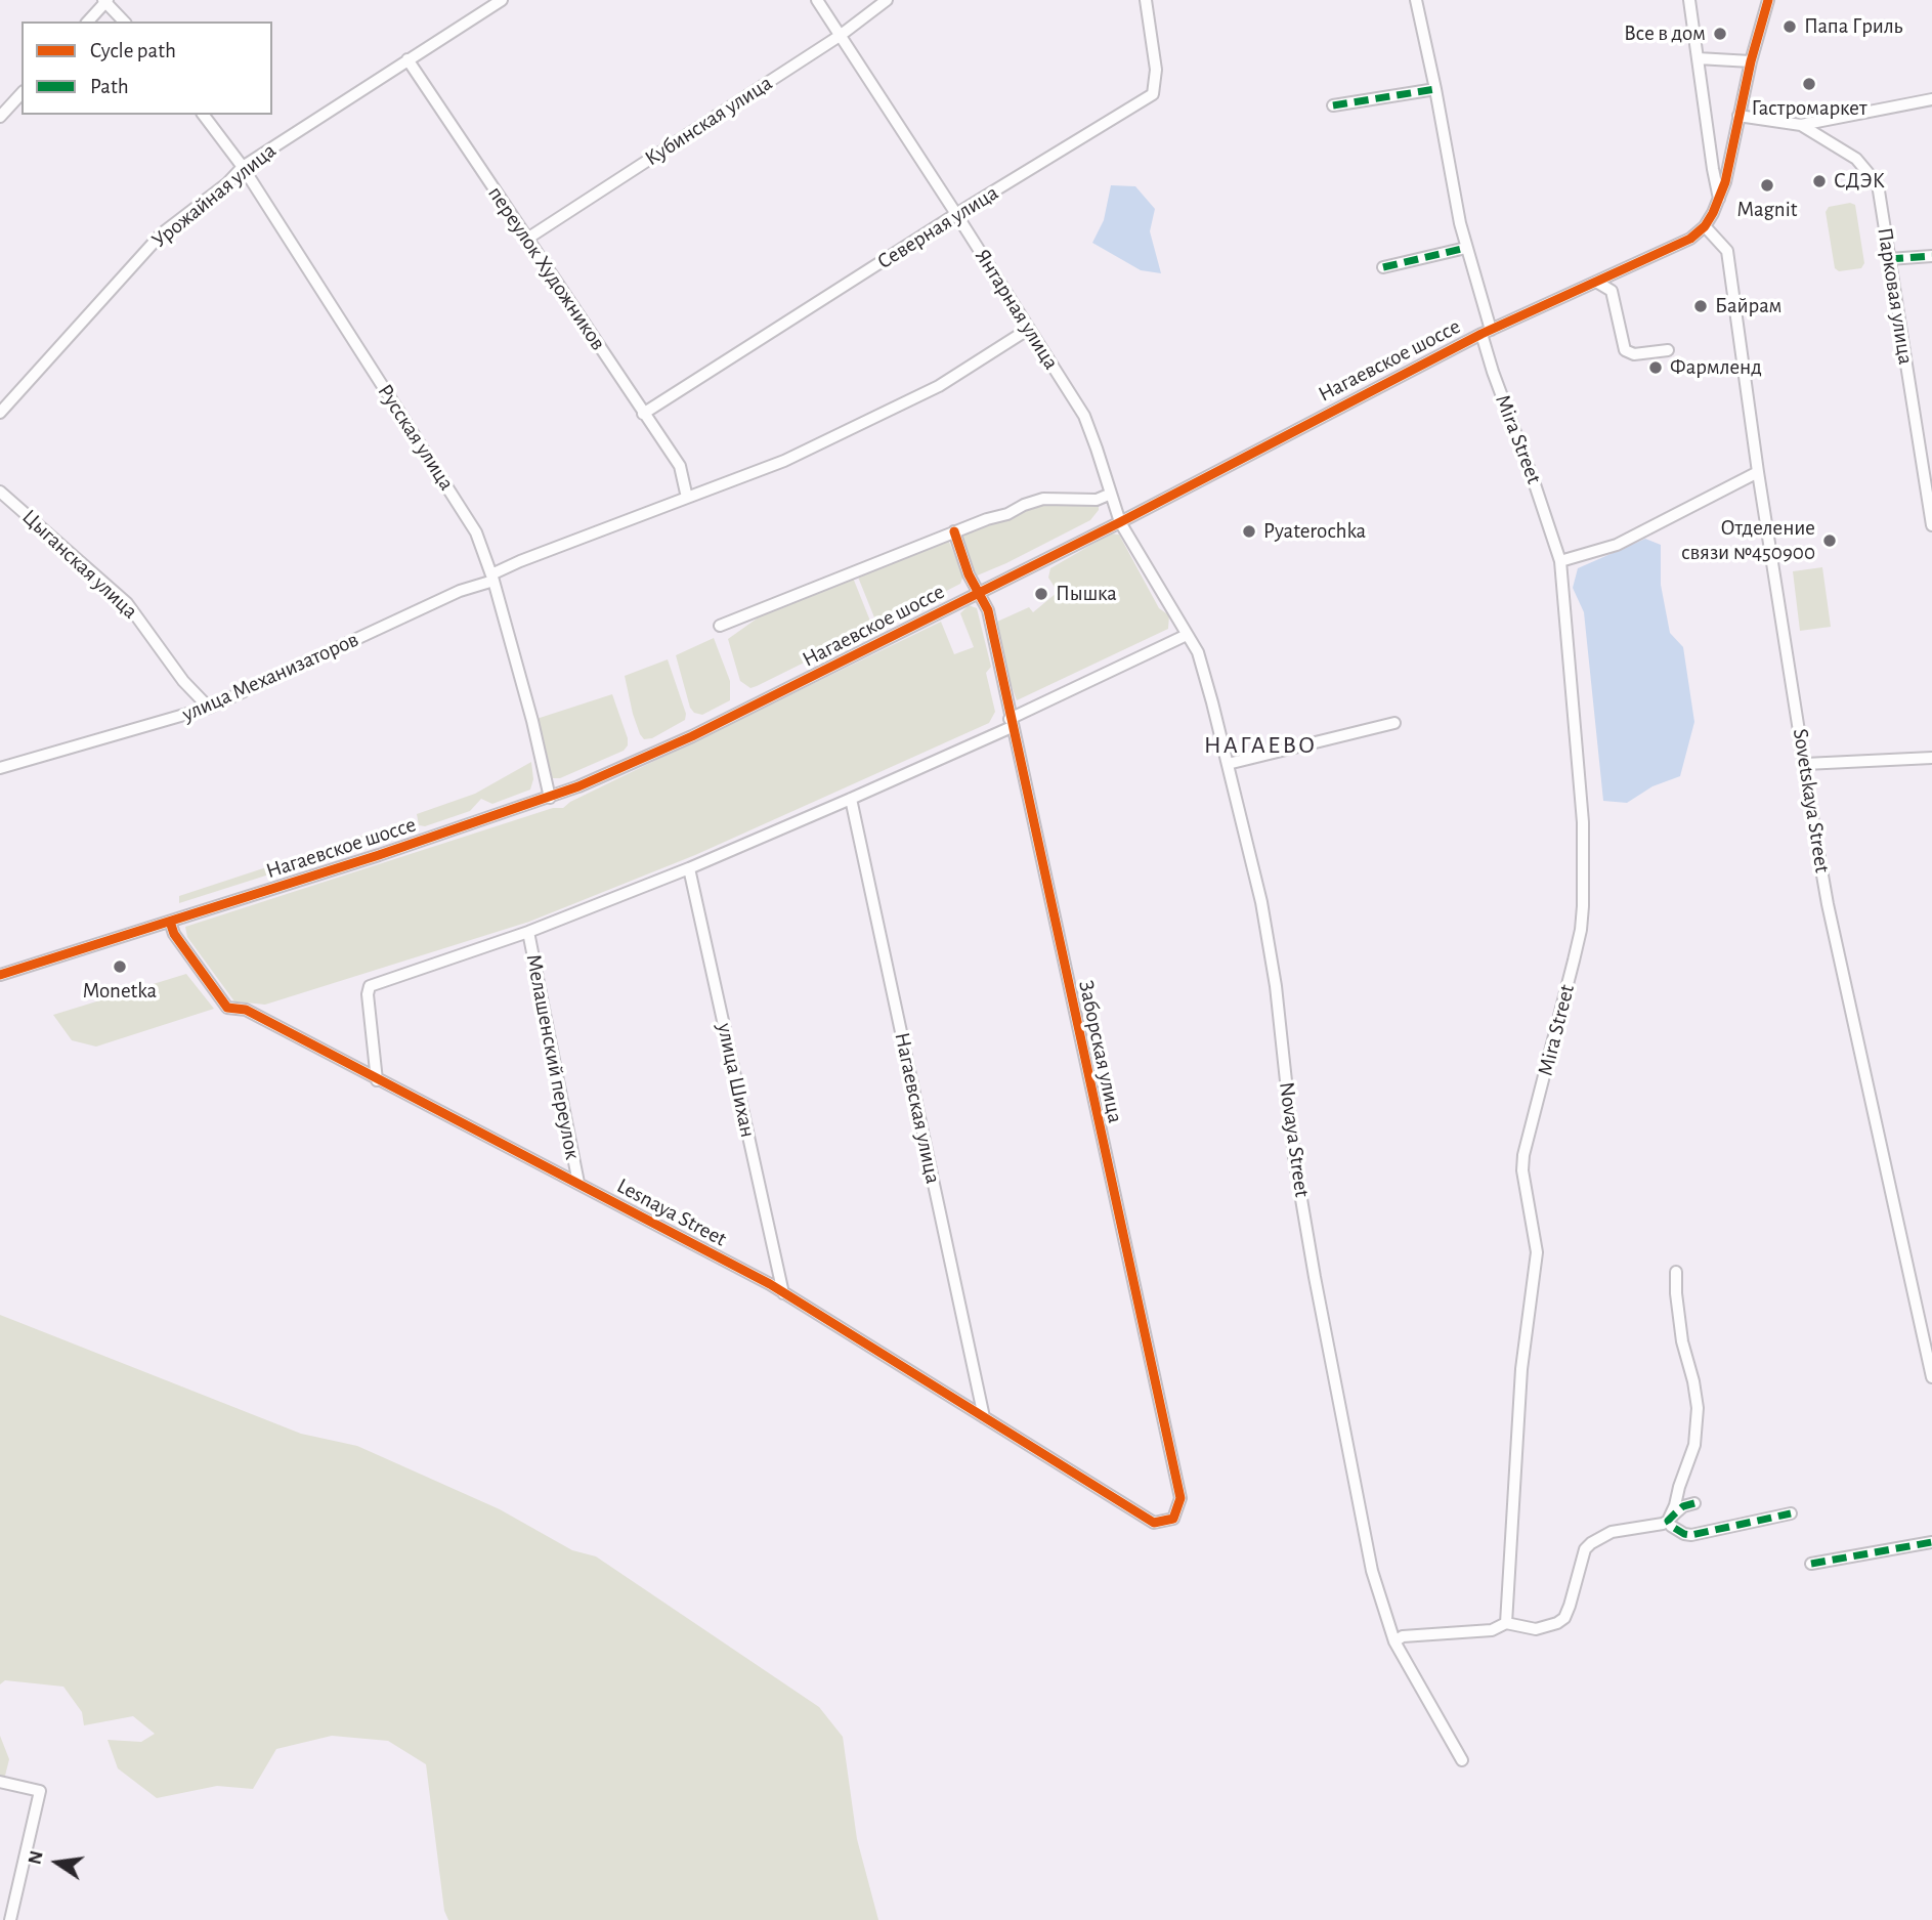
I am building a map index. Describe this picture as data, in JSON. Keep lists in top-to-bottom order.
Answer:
{
  "streets": {
    "street": [
      "Кубинская улица",
      "Урожайная улица",
      "Северная улица",
      "переулок Художников",
      "Парковая улица",
      "Янтарная улица",
      "Нагаевское шоссе",
      "Русская улица",
      "Mira Street",
      "Цыганская улица",
      "улица Механизаторов",
      "Sovetskaya Street",
      "Заборская улица",
      "Мелашенский переулок",
      "улица Шихан",
      "Нагаевская улица",
      "Novaya Street",
      "Lesnaya Street"
    ]
  },
  "crossings": [
    ["Кубинская улица", "переулок Художников"],
    ["Кубинская улица", "Янтарная улица"],
    ["Урожайная улица", "переулок Художников"],
    ["Урожайная улица", "Русская улица"],
    ["Северная улица", "переулок Художников"],
    ["Северная улица", "Янтарная улица"],
    ["переулок Художников", "улица Механизаторов"],
    ["Парковая улица", "Нагаевское шоссе"],
    ["Янтарная улица", "Нагаевское шоссе"],
    ["Янтарная улица", "улица Механизаторов"],
    ["Янтарная улица", "Novaya Street"],
    ["Нагаевское шоссе", "Русская улица"],
    ["Нагаевское шоссе", "Mira Street"],
    ["Нагаевское шоссе", "Sovetskaya Street"],
    ["Нагаевское шоссе", "Заборская улица"],
    ["Нагаевское шоссе", "Novaya Street"],
    ["Нагаевское шоссе", "Lesnaya Street"],
    ["Русская улица", "улица Механизаторов"],
    ["Цыганская улица", "улица Механизаторов"],
    ["Заборская улица", "Lesnaya Street"],
    ["Мелашенский переулок", "Lesnaya Street"],
    ["улица Шихан", "Lesnaya Street"],
    ["Нагаевская улица", "Lesnaya Street"]
  ],
  "districts": ["НАГАЕВО"],
  "places": [
    "Папа Гриль",
    "Все в дом",
    "Гастромаркет",
    "СДЭК",
    "Magnit",
    "Байрам",
    "Фармленд",
    "Pyaterochka",
    "Отделение связи №450900",
    "Пышка",
    "Monetka"
  ],
  "legend": ["Cycle path", "Path"],
  "north": "left"
}
